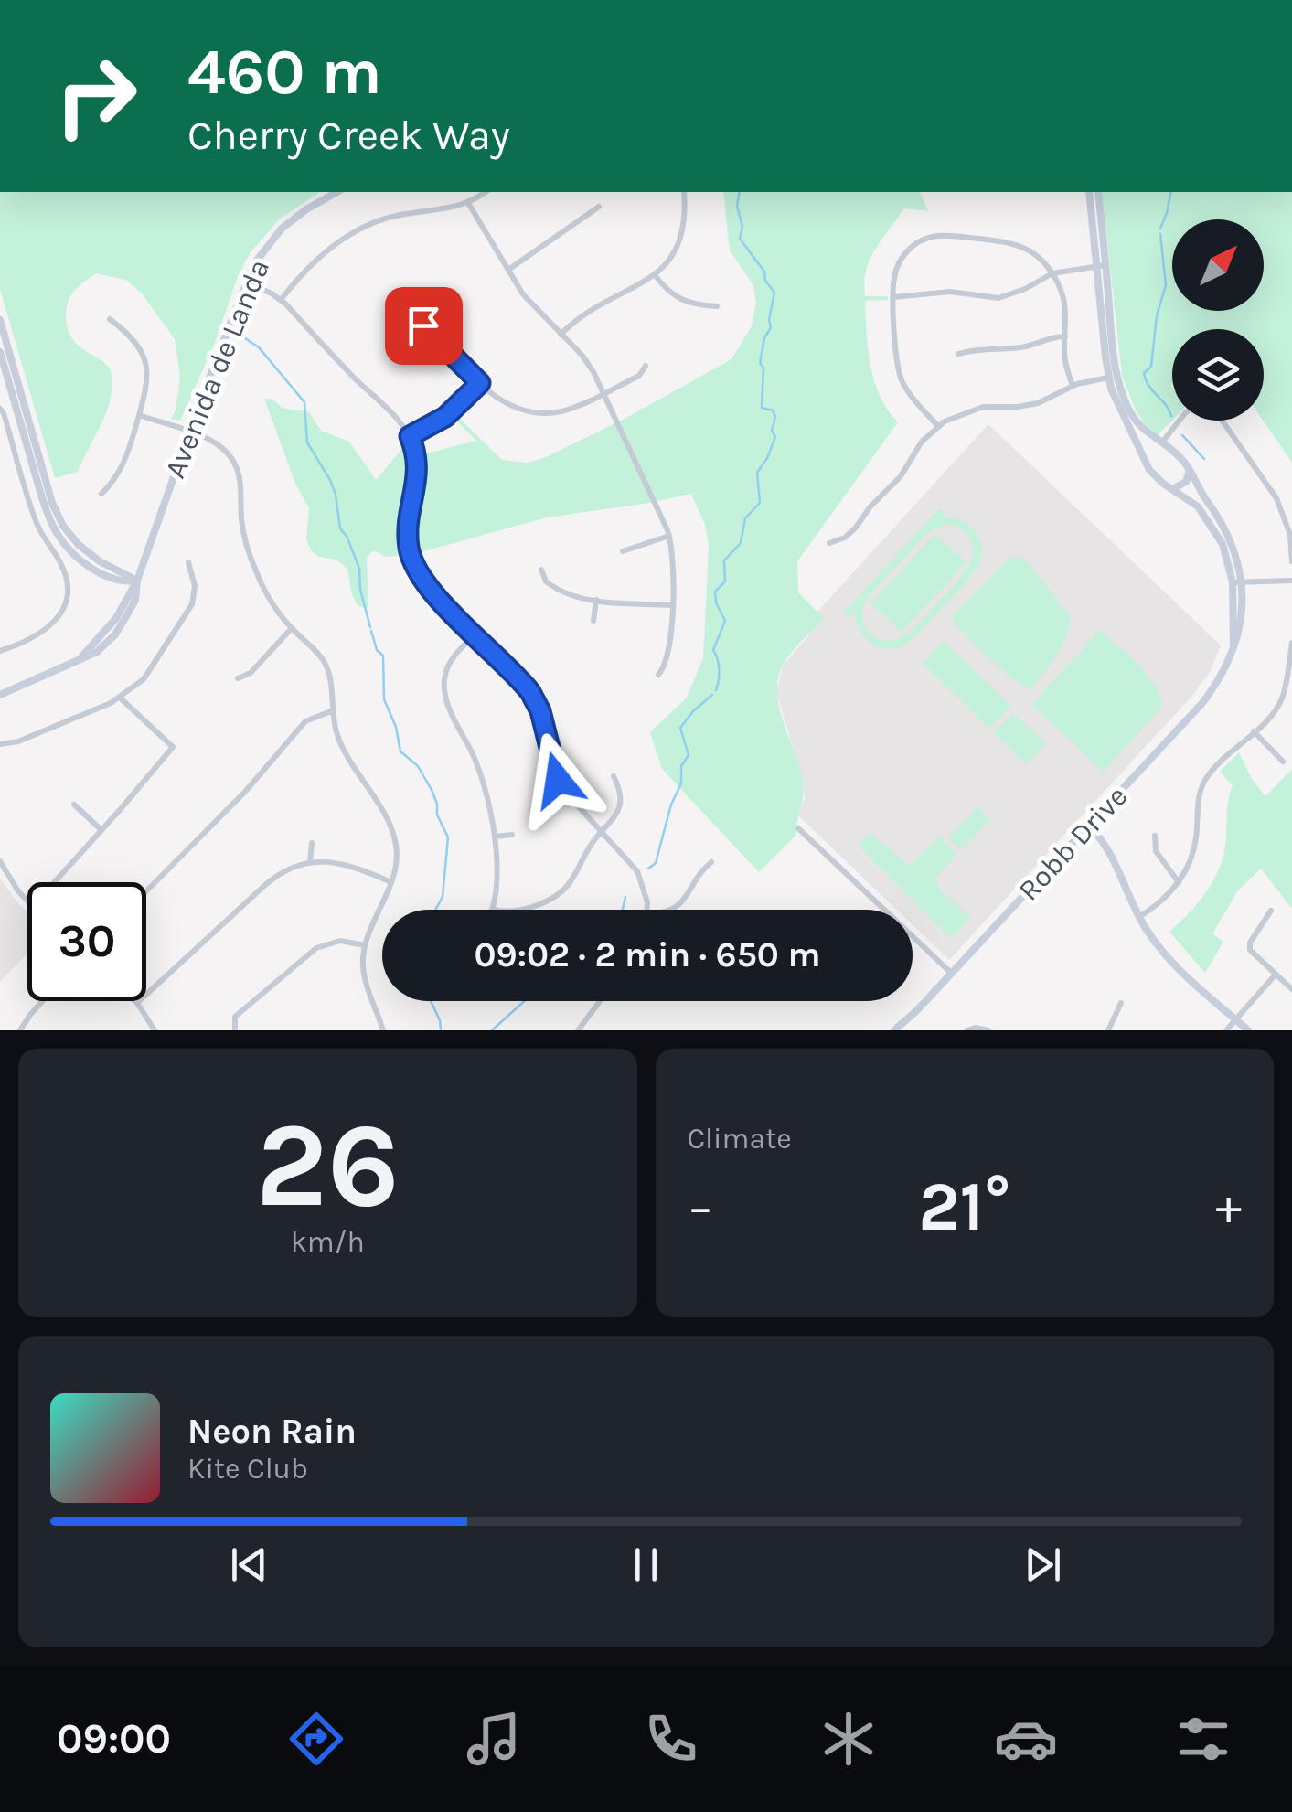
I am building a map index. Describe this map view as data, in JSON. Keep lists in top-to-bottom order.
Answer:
{
  "streets": {
    "street": ["Avenida de Landa", "Robb Drive"]
  },
  "north": "top right",
  "page": {
    "turn": ["460 m", "Cherry Creek Way"],
    "limit": "30",
    "trip": "09:02 · 2 min · 650 m",
    "tile": [
      ["26", "km/h"],
      "Climate"
    ],
    "heat": ["−", "21°", "+"],
    "song": ["Neon Rain", "Kite Club"],
    "tabs": "09:00"
  }
}
